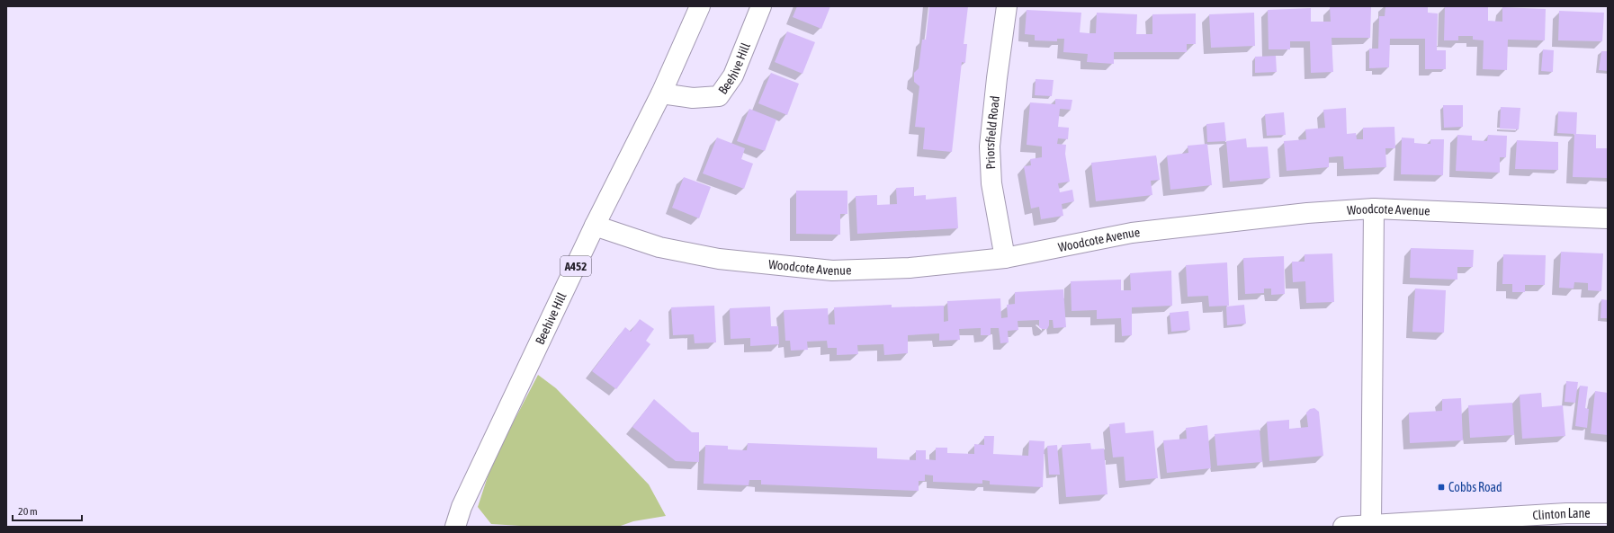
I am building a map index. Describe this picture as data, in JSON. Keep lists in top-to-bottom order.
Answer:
{
  "streets": {
    "street": [
      "Beehive Hill",
      "Priorsfield Road",
      "Woodcote Avenue",
      "A452",
      "Clinton Lane"
    ]
  },
  "crossings": [
    ["Beehive Hill", "Woodcote Avenue"],
    ["Priorsfield Road", "Woodcote Avenue"]
  ],
  "places": {
    "transit": ["Cobbs Road"]
  },
  "scale_bar": "20 m"
}
